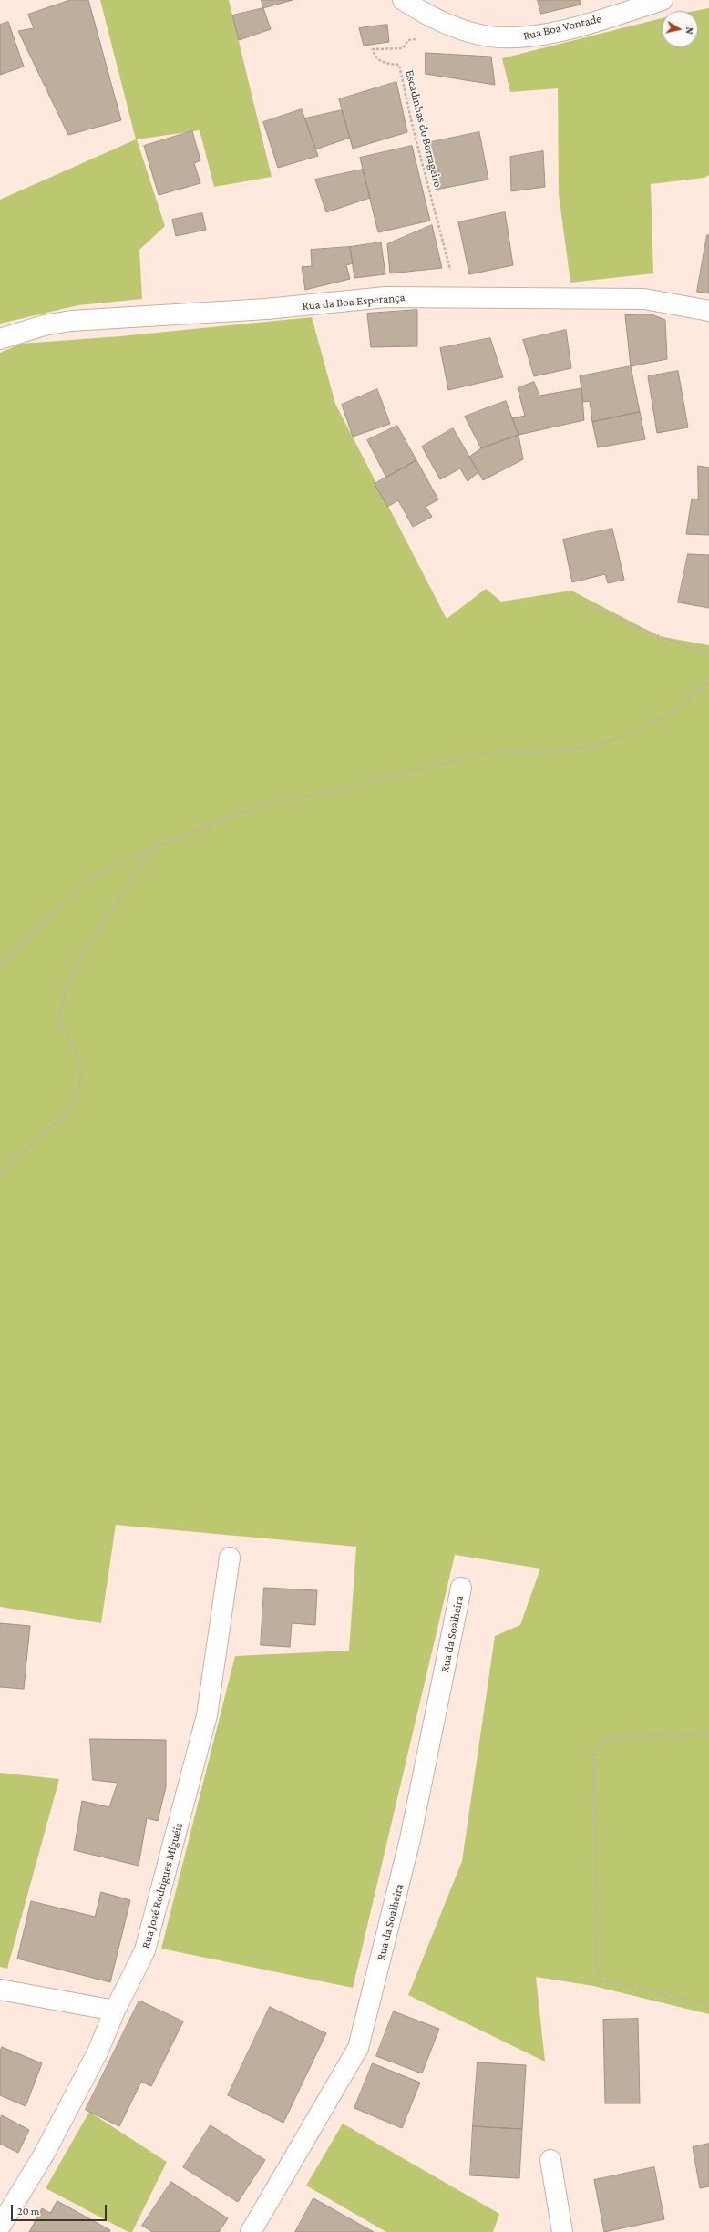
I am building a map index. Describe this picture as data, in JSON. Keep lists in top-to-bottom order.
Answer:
{
  "streets": {
    "street": [
      "Rua Boa Vontade",
      "Rua da Boa Esperança",
      "Rua da Soalheira",
      "Rua José Rodrigues Miguéis"
    ],
    "path": ["Escadinhas do Borrageiro"]
  },
  "scale_bar": "20 m",
  "north": "right"
}
